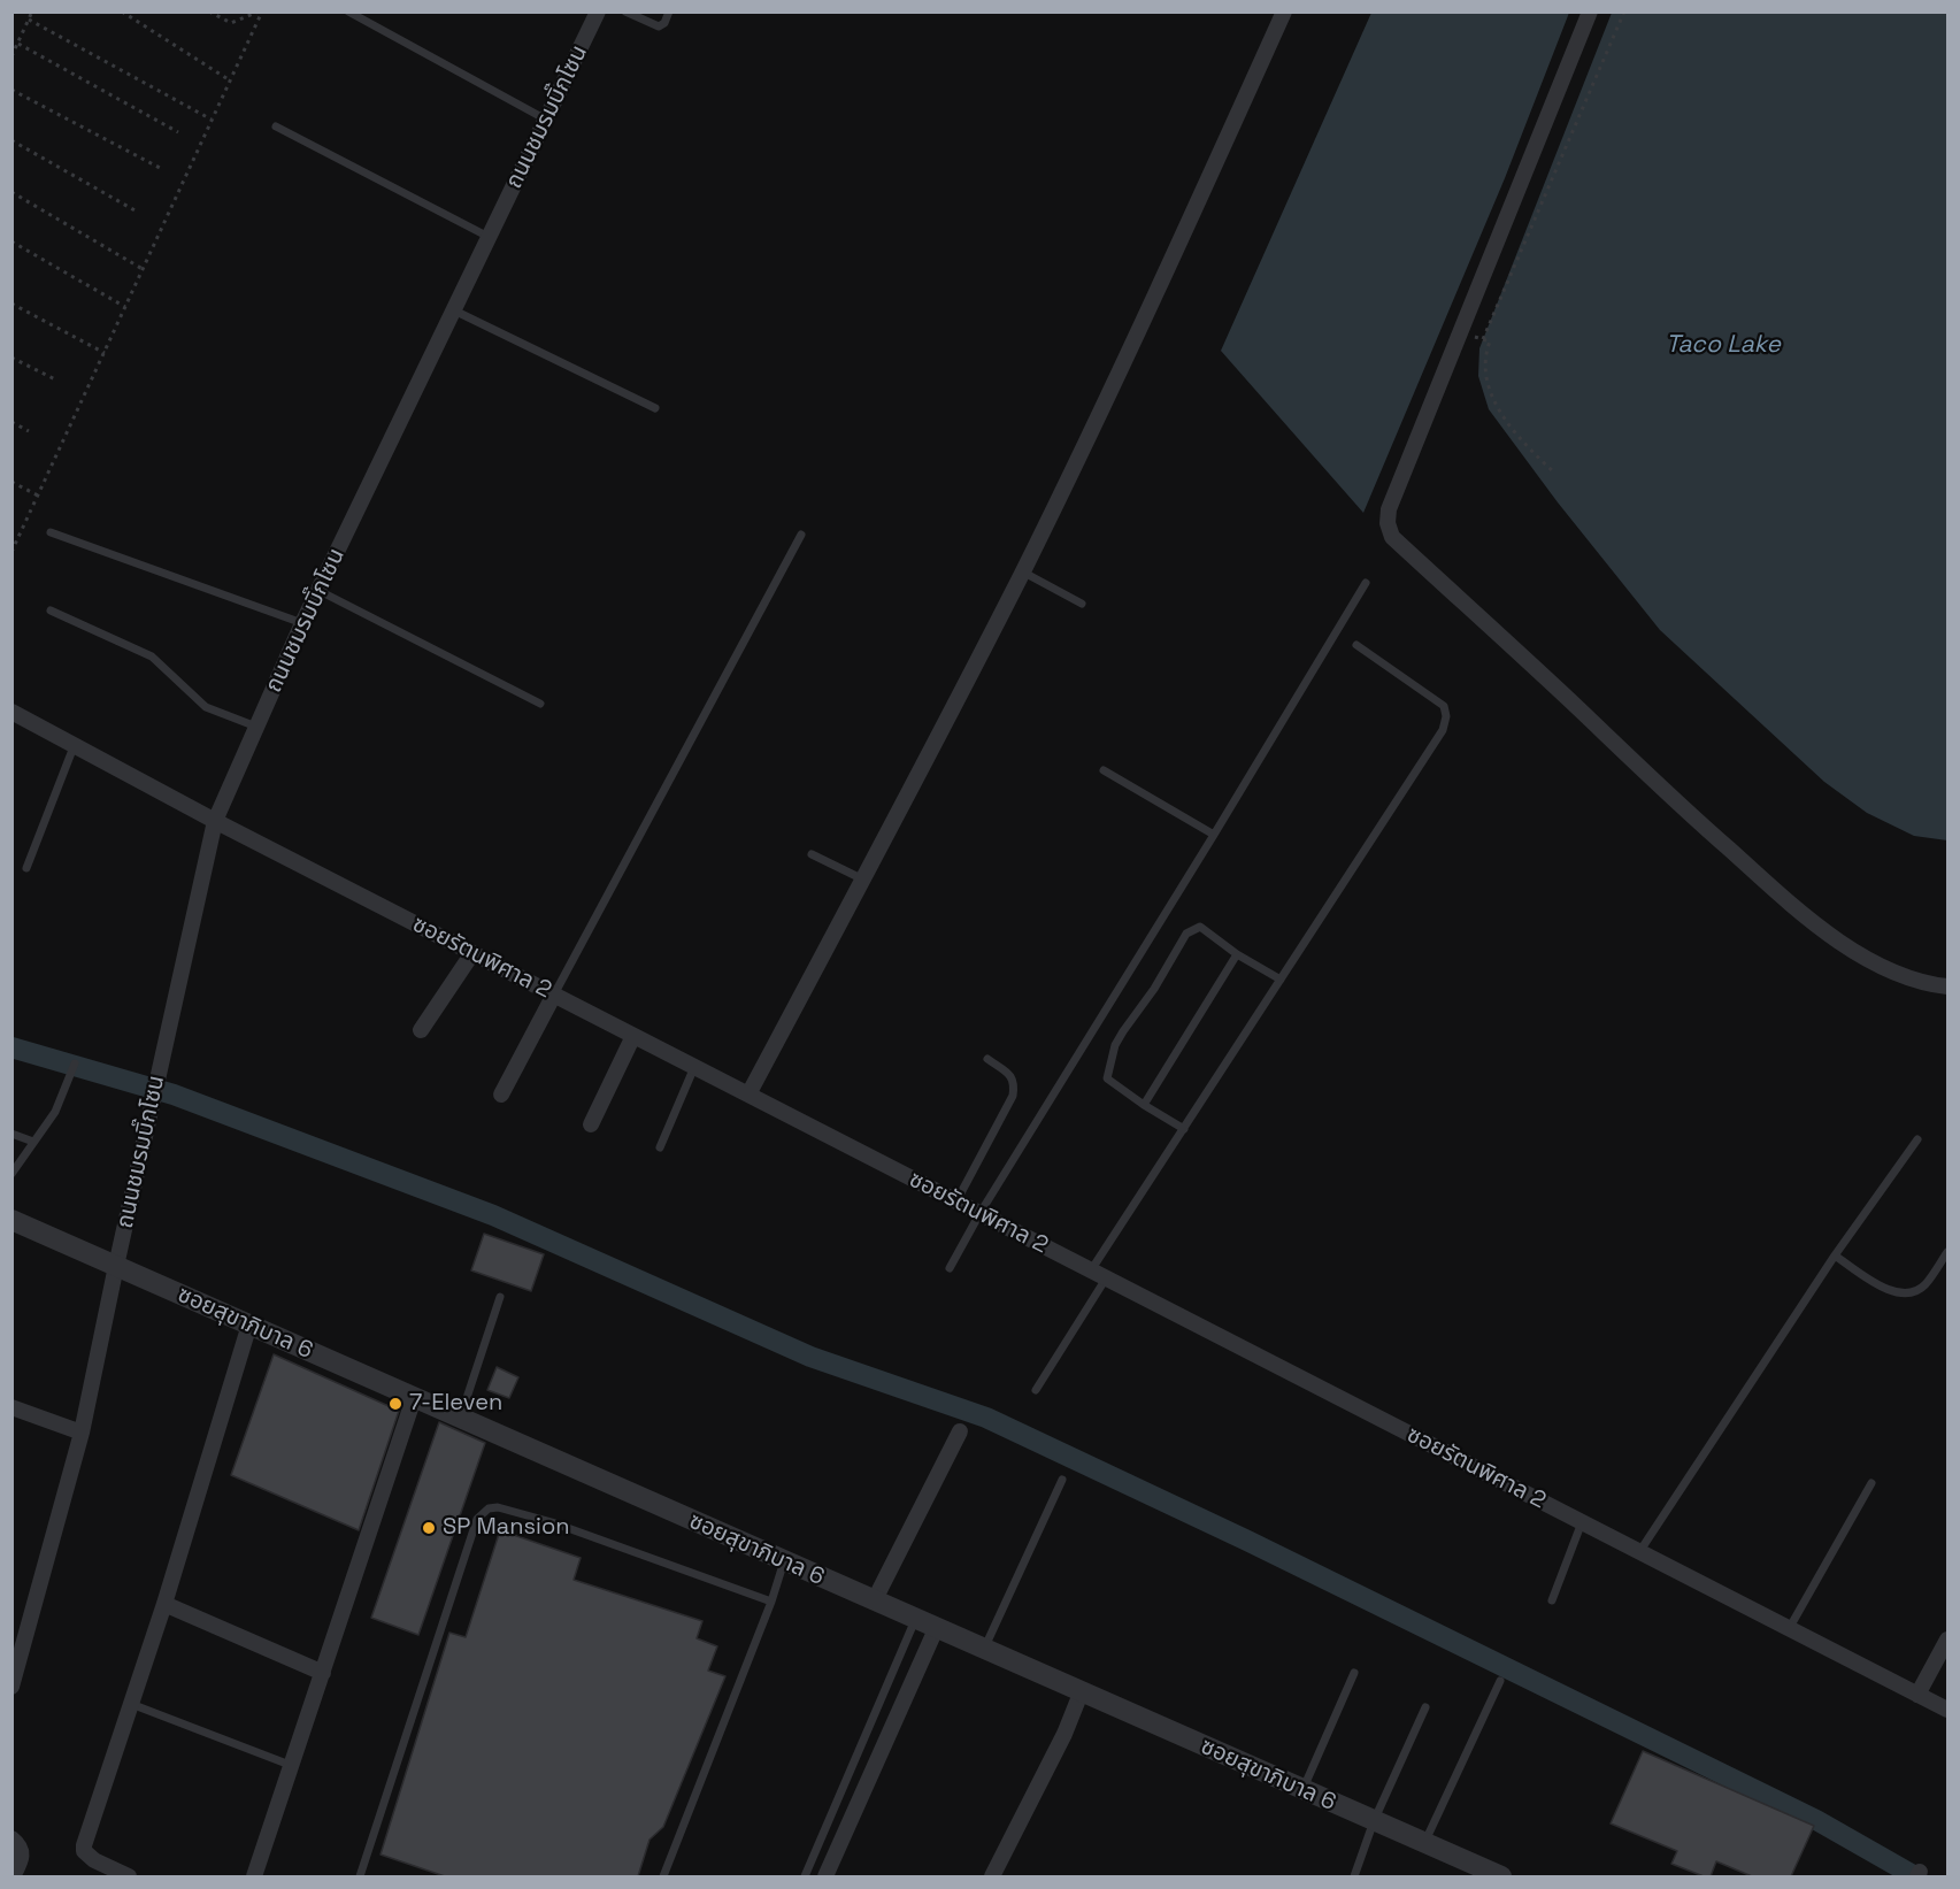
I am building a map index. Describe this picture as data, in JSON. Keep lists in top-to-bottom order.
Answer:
{
  "streets": {
    "street": ["ถนนชมรมบิ๊กโซน", "ซอยรัตนพิศาล 2", "ซอยสุขาภิบาล 6"]
  },
  "crossings": [
    ["ถนนชมรมบิ๊กโซน", "ซอยรัตนพิศาล 2"],
    ["ถนนชมรมบิ๊กโซน", "ซอยสุขาภิบาล 6"]
  ],
  "water": ["Taco Lake"],
  "places": ["7-Eleven", "SP Mansion"]
}
